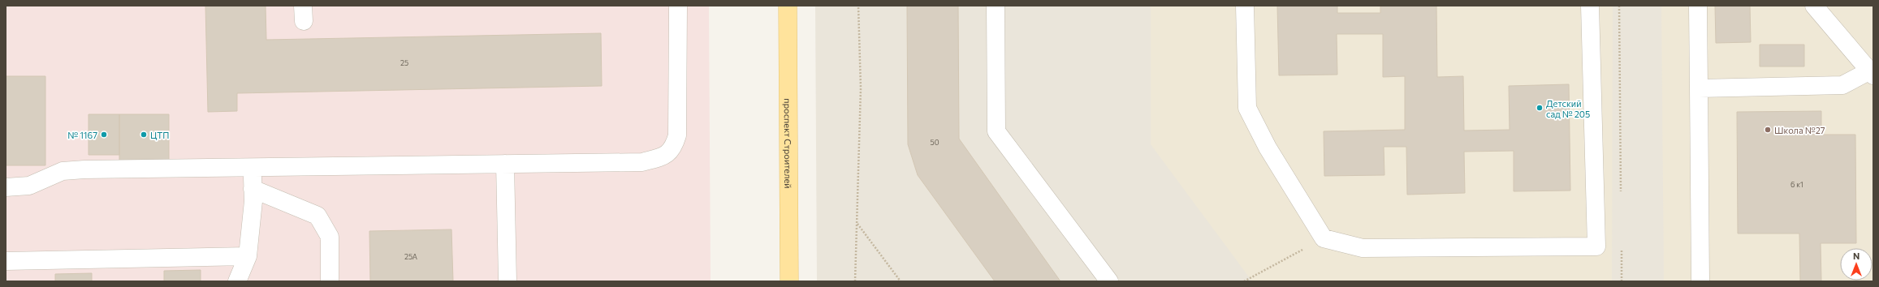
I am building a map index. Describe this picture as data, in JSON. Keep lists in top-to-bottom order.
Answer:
{
  "streets": {
    "main road": ["проспект Строителей"]
  },
  "places": [
    "Детский сад № 205",
    "Школа №27",
    "№ 1167",
    "ЦТП"
  ],
  "house_numbers": [
    "25",
    "50",
    "6 к1",
    "25А"
  ],
  "north": "top"
}
